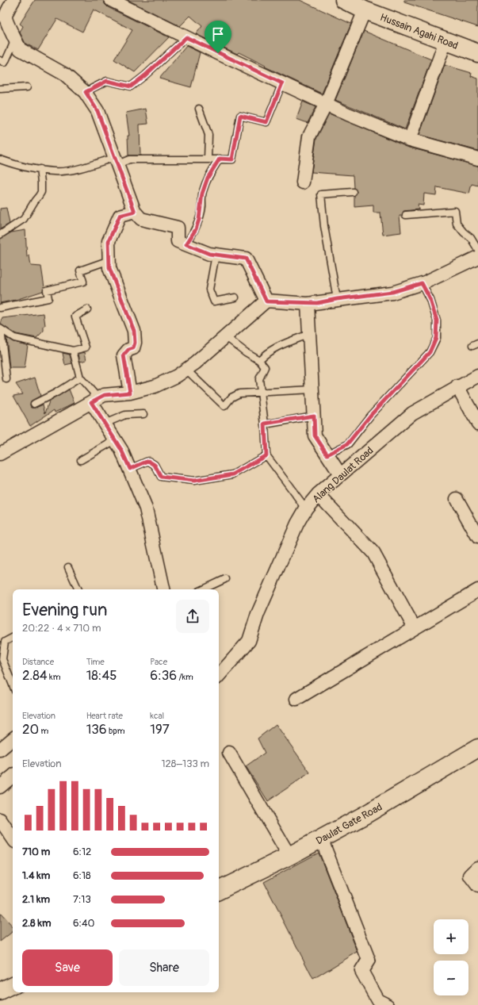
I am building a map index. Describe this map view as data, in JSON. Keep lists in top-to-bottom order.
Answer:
{
  "streets": {
    "main road": ["Hussain Agahi Road", "Daulat Gate Road"],
    "street": ["Alang Daulat Road"]
  },
  "page": {
    "heading": ["Evening run", "20:22 · 4 × 710 m"],
    "stats": [
      ["Distance", "2.84 km"],
      ["Time", "18:45"],
      ["Pace", "6:36 /km"],
      ["Elevation", "20 m"],
      ["Heart rate", "136 bpm"],
      ["kcal", "197"]
    ],
    "chart": ["Elevation", "128–133 m"],
    "list": [
      {
        "name": "710 m",
        "note": "6:12"
      },
      {
        "name": "1.4 km",
        "note": "6:18"
      },
      {
        "name": "2.1 km",
        "note": "7:13"
      },
      {
        "name": "2.8 km",
        "note": "6:40"
      }
    ],
    "map_buttons": ["+", "−"],
    "buttons": ["Save", "Share"]
  }
}
